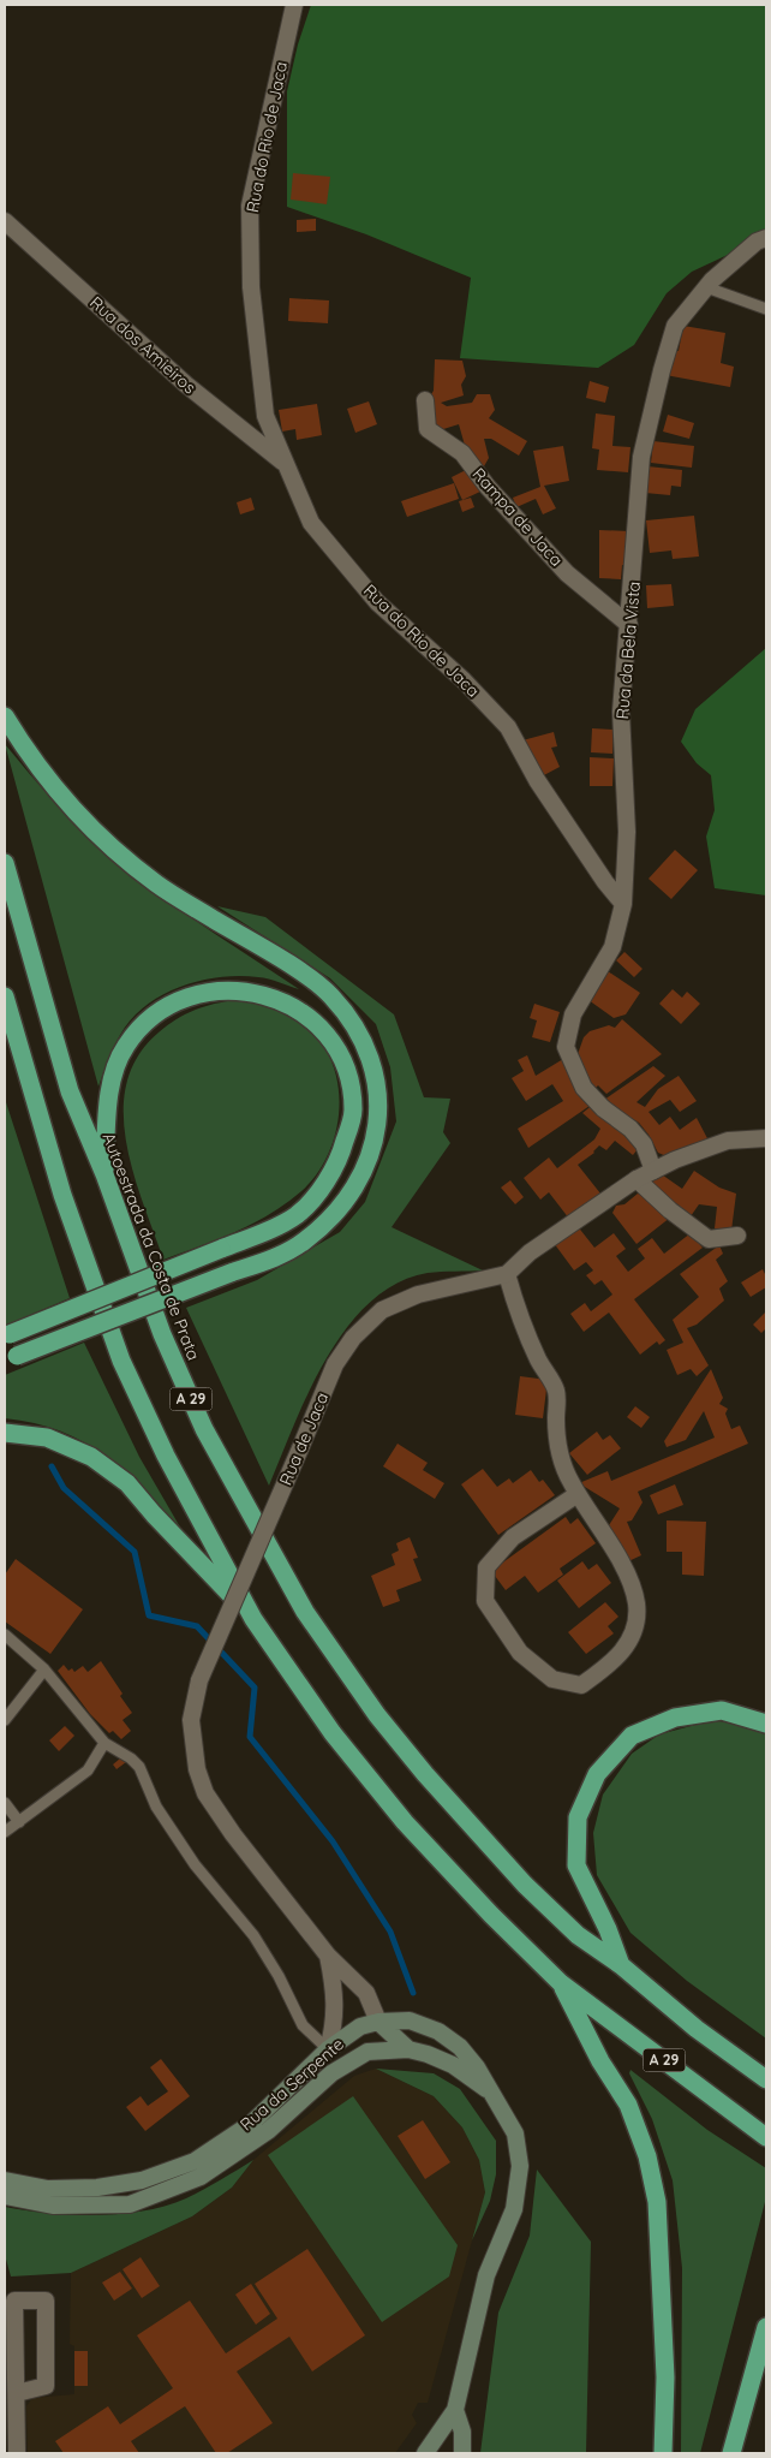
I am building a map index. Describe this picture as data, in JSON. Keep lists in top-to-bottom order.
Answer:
{
  "streets": {
    "highway": ["Autoestrada da Costa de Prata", "A 29"],
    "main road": ["Rua de Jaca", "Rua da Serpente"],
    "street": [
      "Rua do Rio de Jaca",
      "Rua dos Amieiros",
      "Rampa de Jaca",
      "Rua da Bela Vista"
    ]
  },
  "crossings": [
    ["Rua do Rio de Jaca", "Rua dos Amieiros"],
    ["Rua do Rio de Jaca", "Rua da Bela Vista"],
    ["Rampa de Jaca", "Rua da Bela Vista"],
    ["Rua de Jaca", "Rua da Serpente"]
  ]
}
